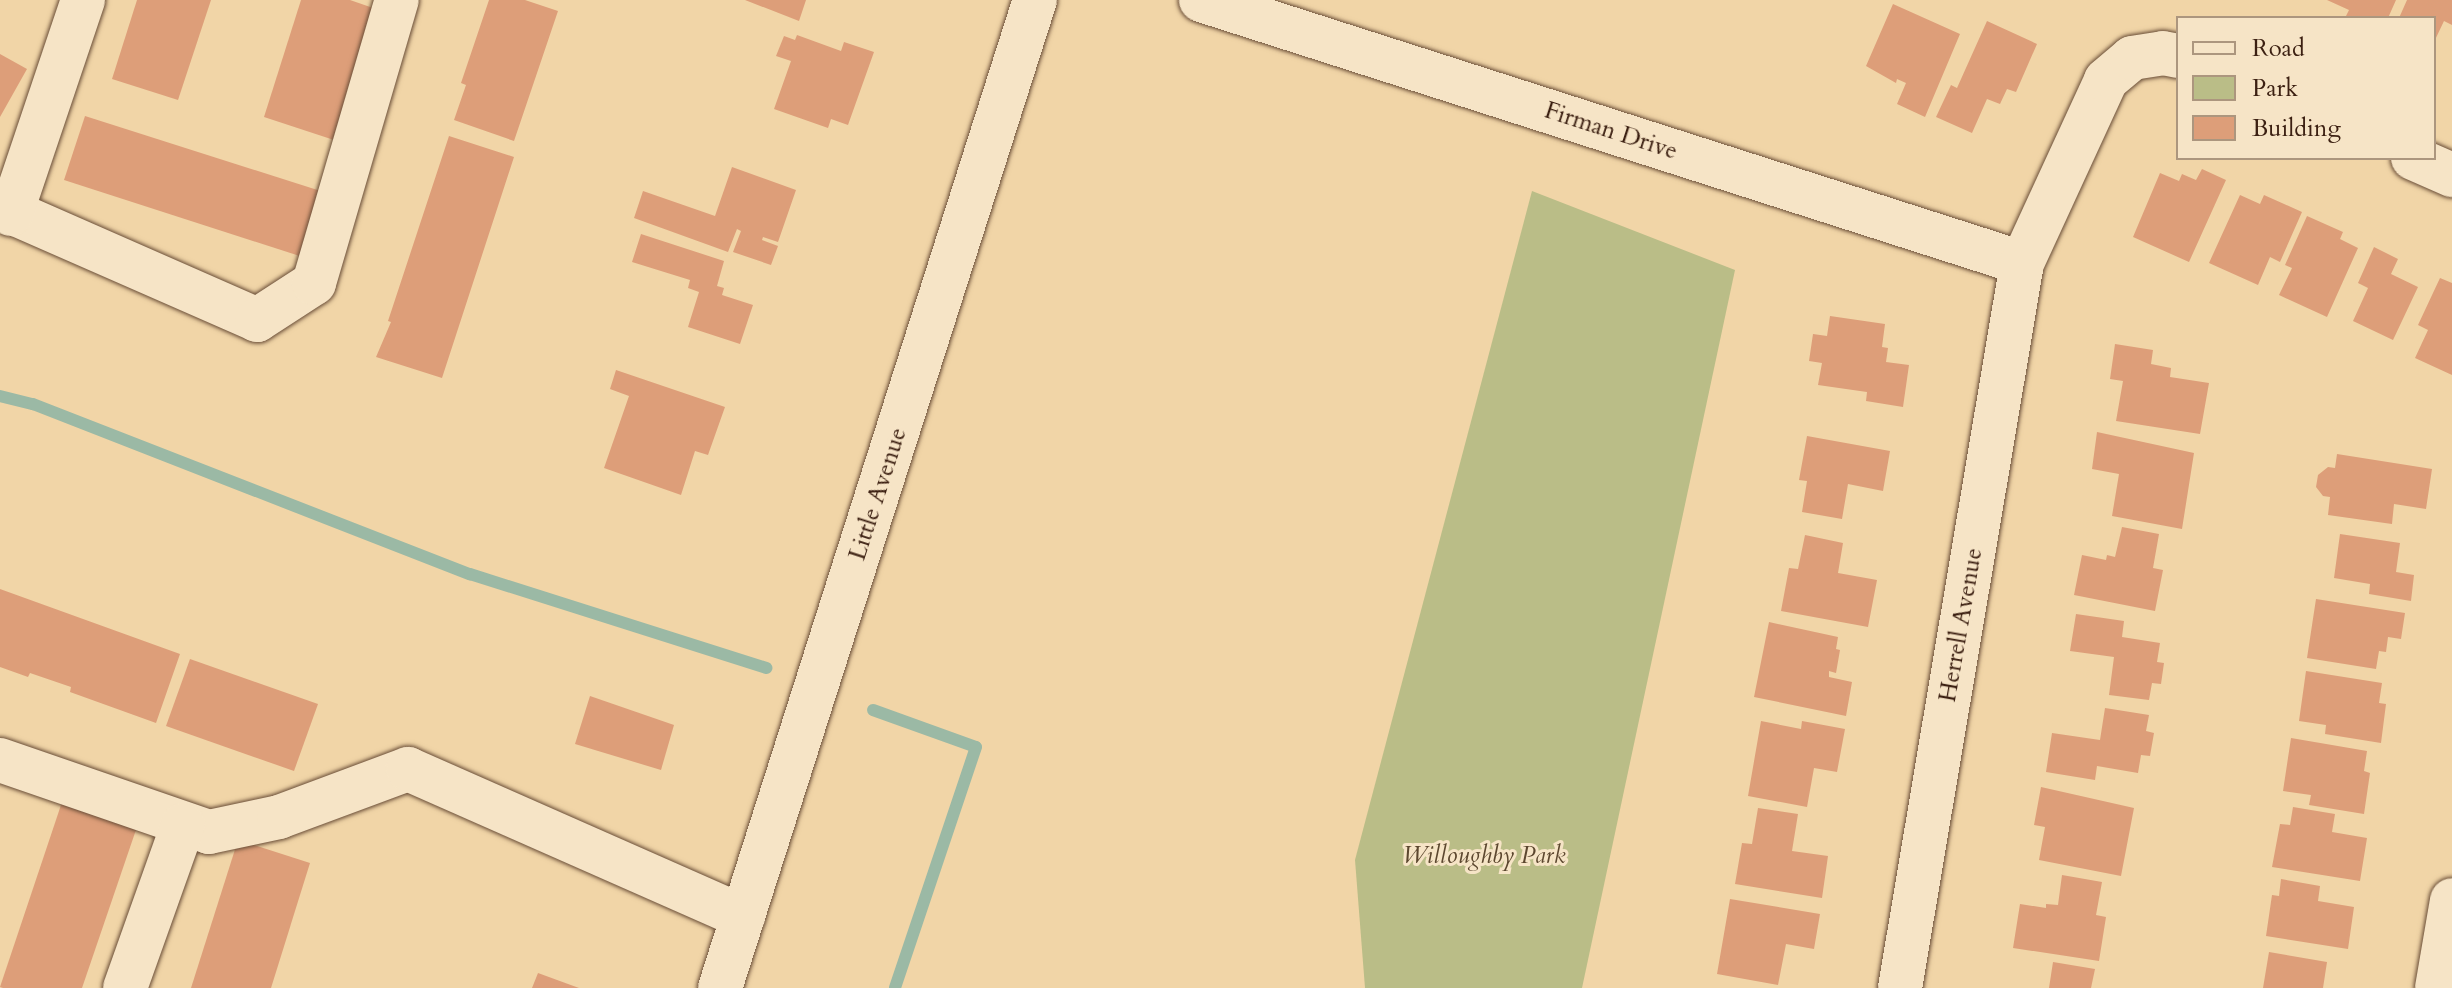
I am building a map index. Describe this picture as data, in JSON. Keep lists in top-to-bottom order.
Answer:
{
  "streets": {
    "street": ["Firman Drive", "Little Avenue", "Herrell Avenue"]
  },
  "crossings": [
    ["Firman Drive", "Herrell Avenue"]
  ],
  "parks": ["Willoughby Park"],
  "legend": ["Road", "Park", "Building"]
}
